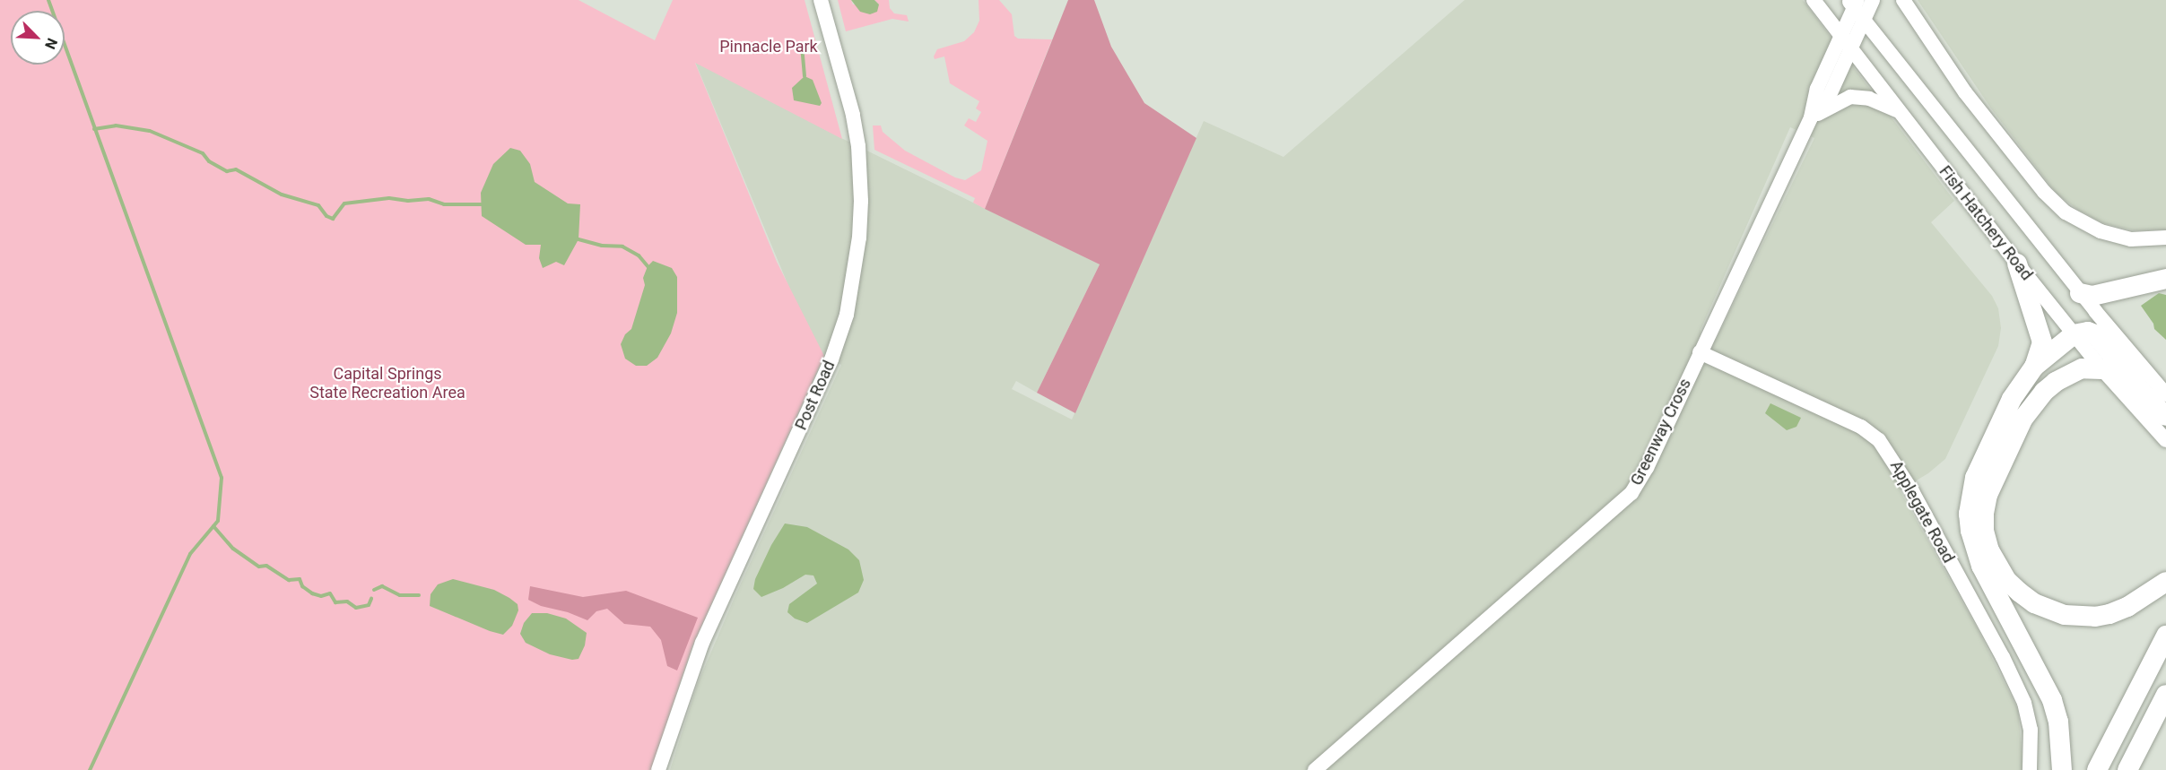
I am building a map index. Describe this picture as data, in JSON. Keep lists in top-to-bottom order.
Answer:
{
  "streets": {
    "street": [
      "Fish Hatchery Road",
      "Post Road",
      "Greenway Cross",
      "Applegate Road"
    ]
  },
  "crossings": [
    ["Fish Hatchery Road", "Greenway Cross"],
    ["Greenway Cross", "Applegate Road"]
  ],
  "parks": ["Pinnacle Park", "Capital Springs State Recreation Area"],
  "north": "bottom right"
}
